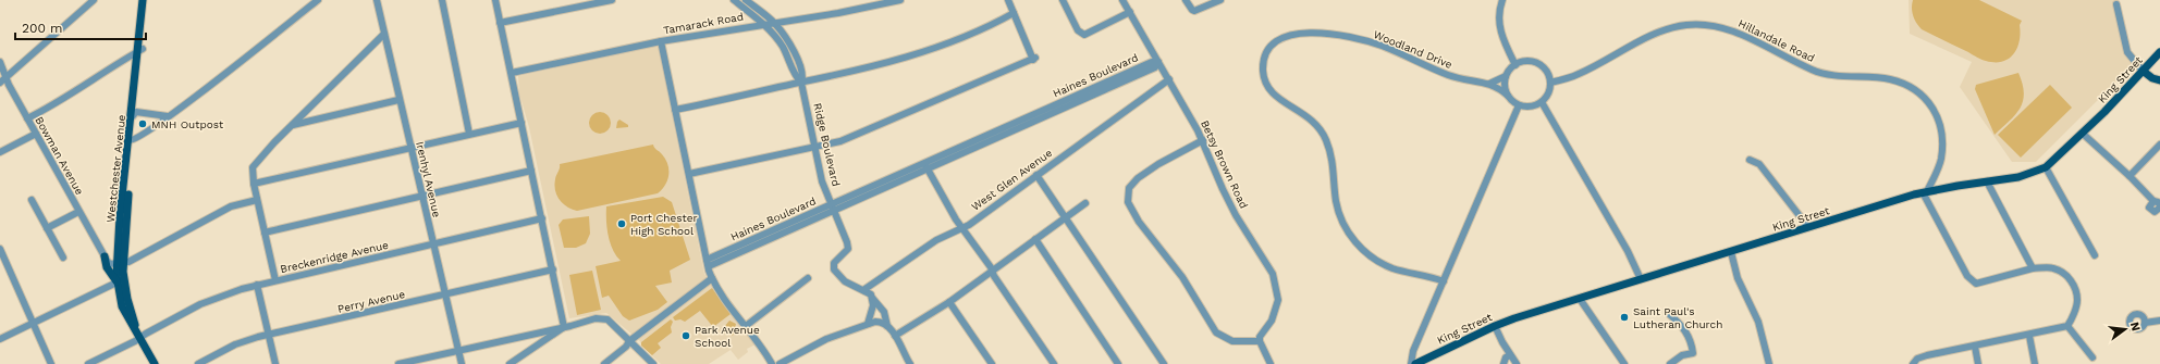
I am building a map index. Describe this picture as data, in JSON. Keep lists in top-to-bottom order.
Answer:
{
  "streets": {
    "main road": ["King Street", "Westchester Avenue"],
    "street": [
      "Tamarack Road",
      "Hillandale Road",
      "Woodland Drive",
      "Haines Boulevard",
      "Ridge Boulevard",
      "Bowman Avenue",
      "Betsy Brown Road",
      "Irenhyl Avenue",
      "West Glen Avenue",
      "Breckenridge Avenue",
      "Perry Avenue"
    ]
  },
  "crossings": [
    ["Tamarack Road", "Ridge Boulevard"],
    ["Hillandale Road", "Woodland Drive"],
    ["Hillandale Road", "King Street"],
    ["Haines Boulevard", "Ridge Boulevard"],
    ["Haines Boulevard", "Betsy Brown Road"],
    ["Ridge Boulevard", "West Glen Avenue"],
    ["Bowman Avenue", "Westchester Avenue"],
    ["Betsy Brown Road", "West Glen Avenue"],
    ["Westchester Avenue", "Breckenridge Avenue"],
    ["Irenhyl Avenue", "Breckenridge Avenue"],
    ["Irenhyl Avenue", "Perry Avenue"]
  ],
  "places": [
    "MNH Outpost",
    "Port Chester High School",
    "Saint Paul's Lutheran Church",
    "Park Avenue School"
  ],
  "scale_bar": "200 m",
  "north": "right"
}
